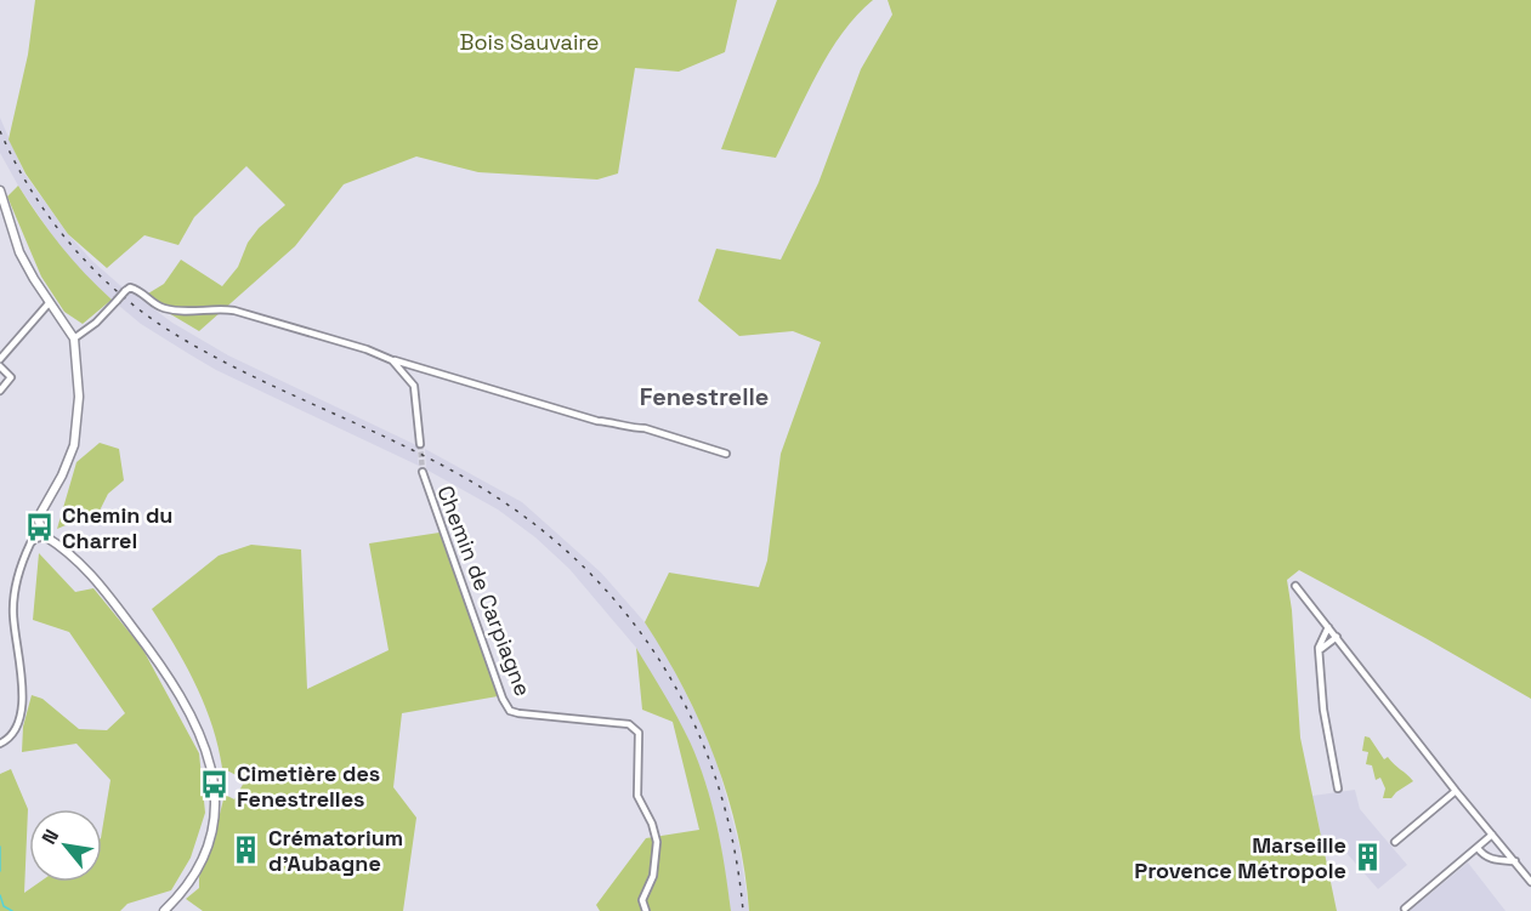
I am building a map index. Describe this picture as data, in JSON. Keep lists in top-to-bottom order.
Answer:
{
  "streets": {
    "street": ["Chemin de Carpiagne"]
  },
  "districts": ["Fenestrelle"],
  "parks": ["Bois Sauvaire"],
  "places": {
    "bus stop": ["Chemin du Charrel", "Cimetière des Fenestrelles"],
    "building": ["Crématorium d'Aubagne", "Marseille Provence Métropole"]
  },
  "north": "top left"
}
